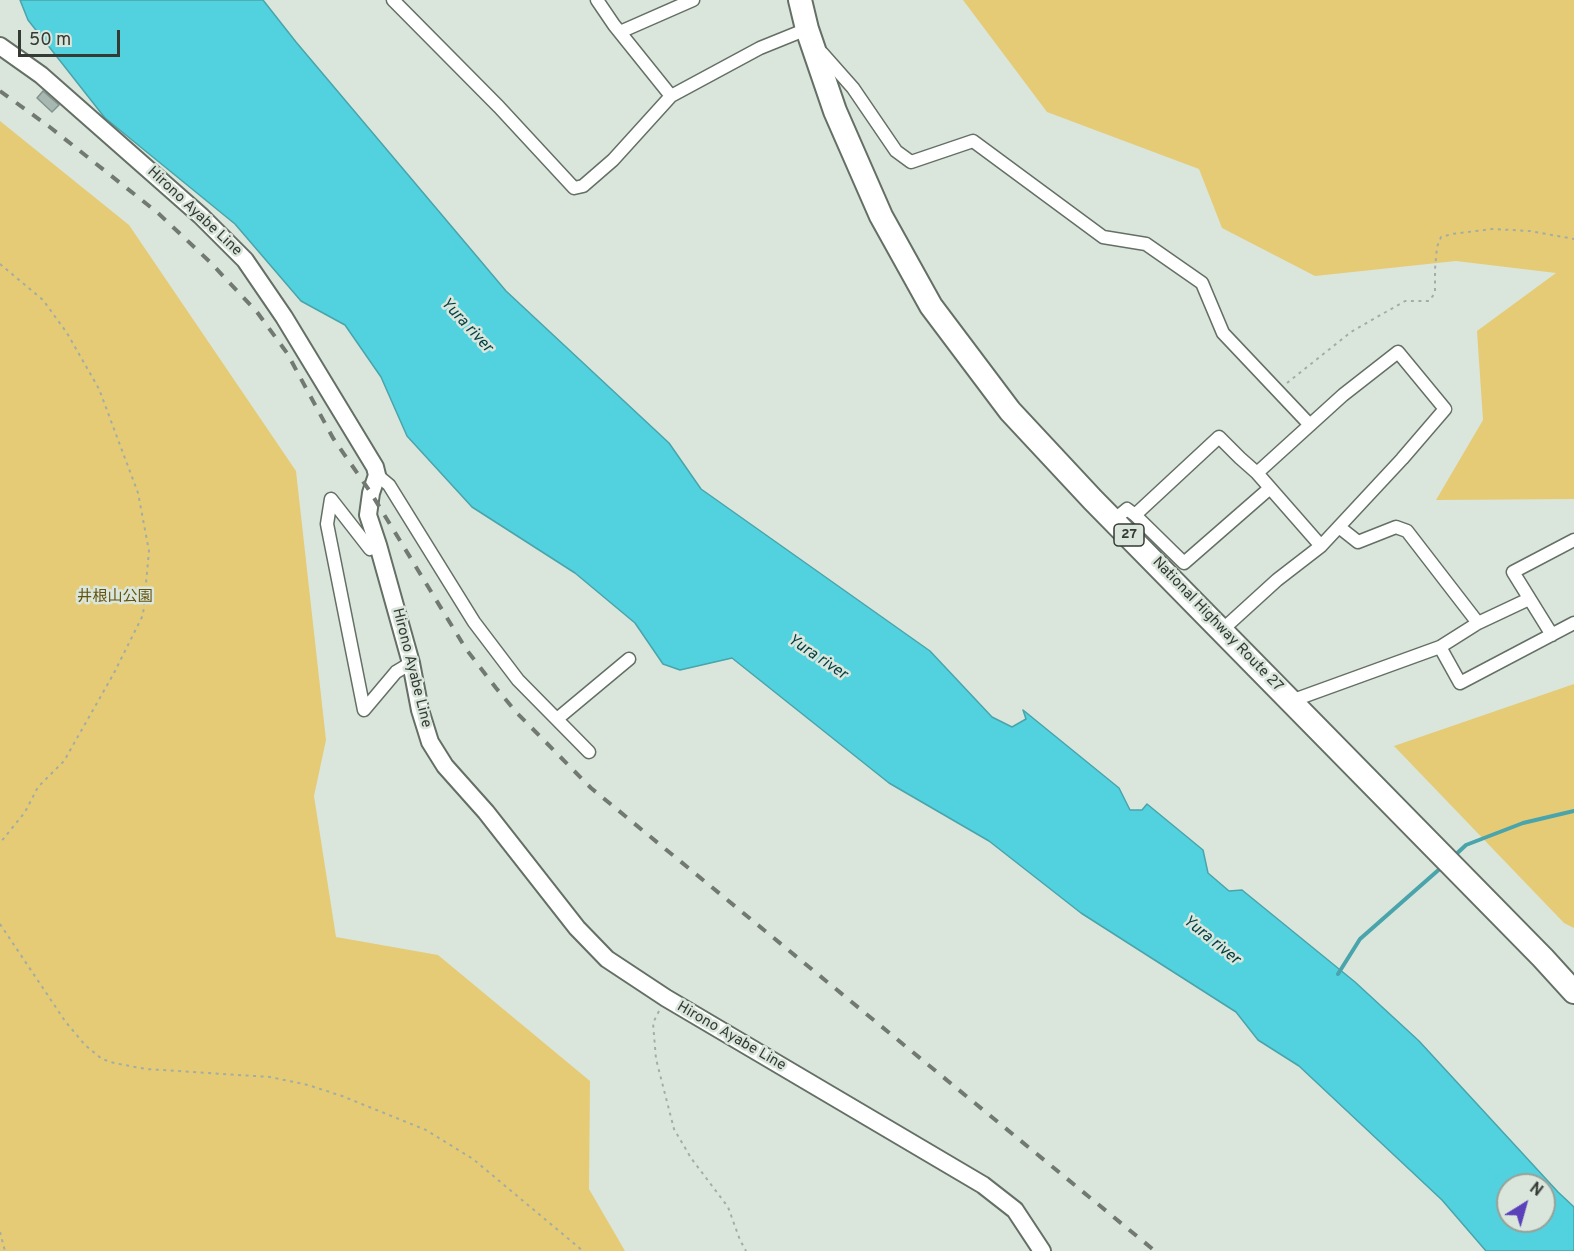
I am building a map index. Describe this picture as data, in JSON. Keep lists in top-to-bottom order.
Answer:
{
  "streets": {
    "highway": ["27", "National Highway Route 27"],
    "main road": ["Hirono Ayabe Line"]
  },
  "water": ["Yura river"],
  "parks": ["井根山公園"],
  "scale_bar": "50 m",
  "north": "top right"
}
